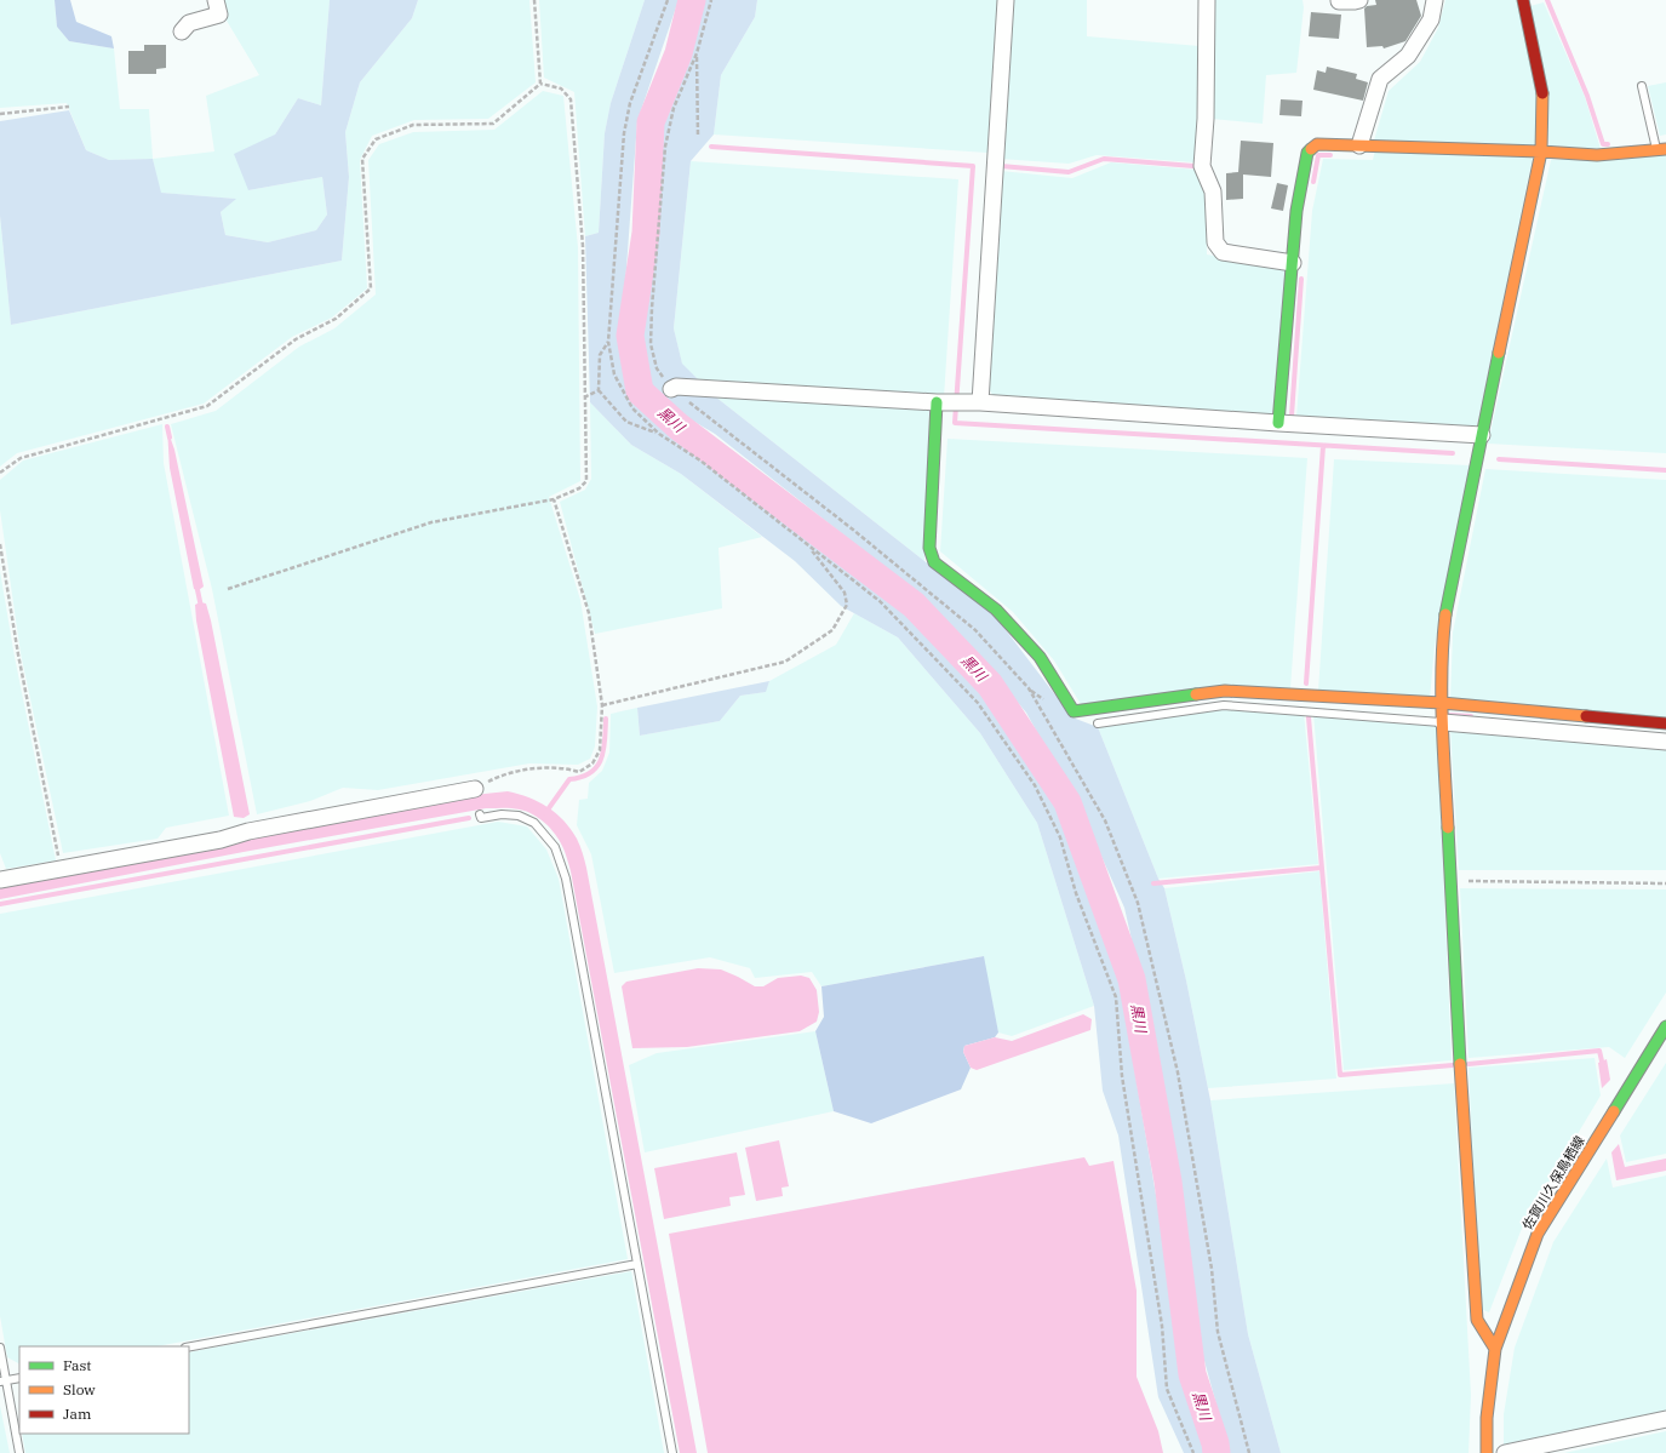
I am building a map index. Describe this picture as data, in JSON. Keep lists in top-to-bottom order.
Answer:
{
  "streets": {
    "street": ["佐賀川久保鳥栖線"]
  },
  "water": ["黒川"],
  "legend": ["Fast", "Slow", "Jam"]
}
